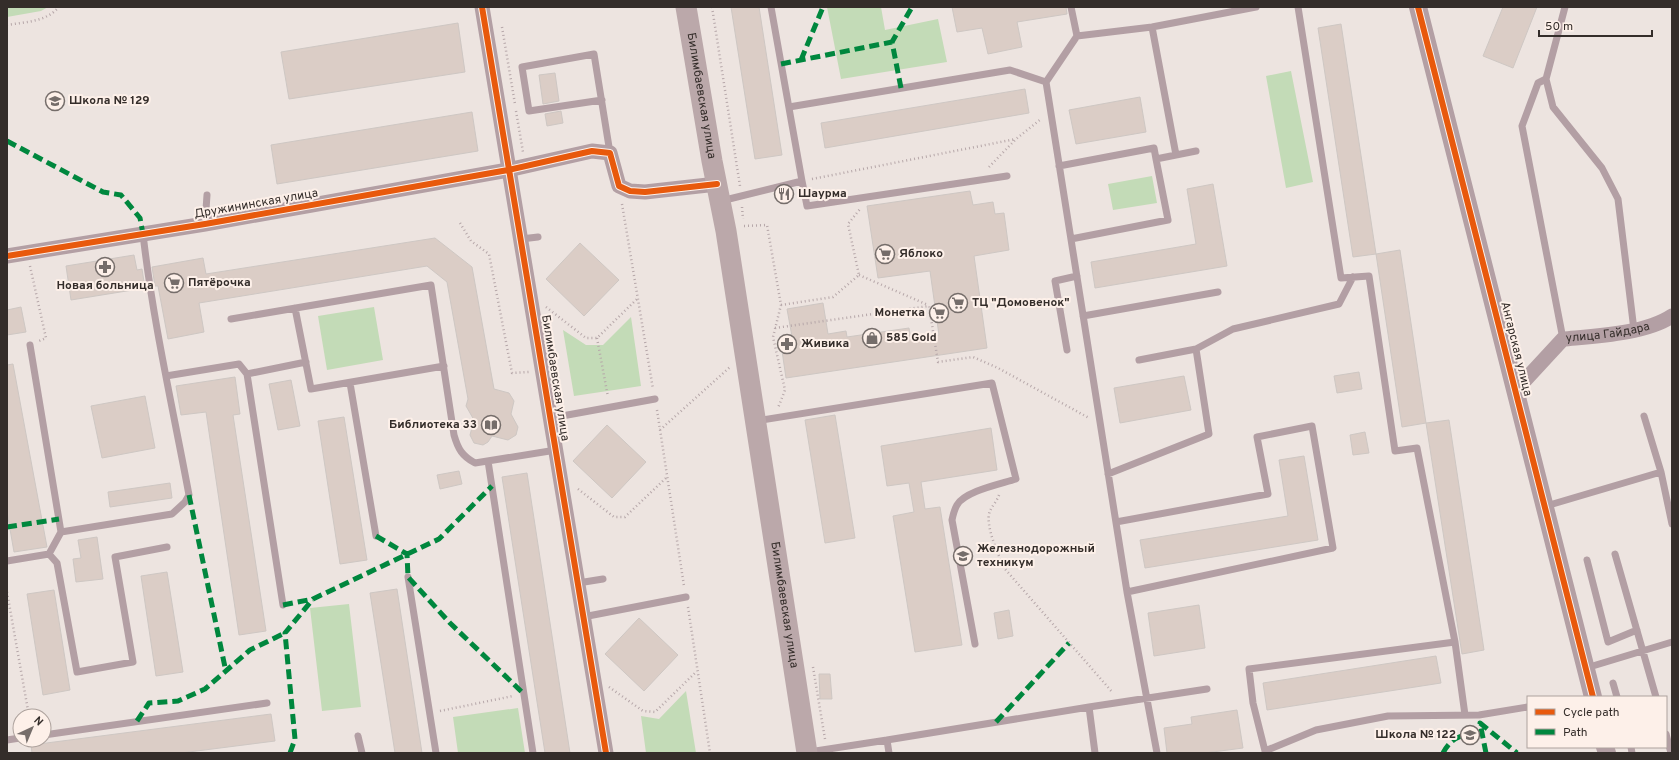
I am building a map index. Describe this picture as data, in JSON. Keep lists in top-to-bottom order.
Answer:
{
  "streets": {
    "main road": ["Билимбаевская улица"],
    "street": ["Дружининская улица", "улица Гайдара", "Ангарская улица"]
  },
  "crossings": [
    ["Билимбаевская улица", "Дружининская улица"],
    ["улица Гайдара", "Ангарская улица"]
  ],
  "places": {
    "school or university": ["Школа № 129", "Железнодорожный техникум", "Школа № 122"],
    "restaurant": ["Шаурма"],
    "supermarket": [
      "Яблоко",
      "Пятёрочка",
      "ТЦ \"Домовенок\"",
      "Монетка"
    ],
    "pharmacy": ["Новая больница", "Живика"],
    "shop": ["585 Gold"],
    "library": ["Библиотека 33"]
  },
  "legend": ["Cycle path", "Path"],
  "scale_bar": "50 m",
  "north": "top right"
}
